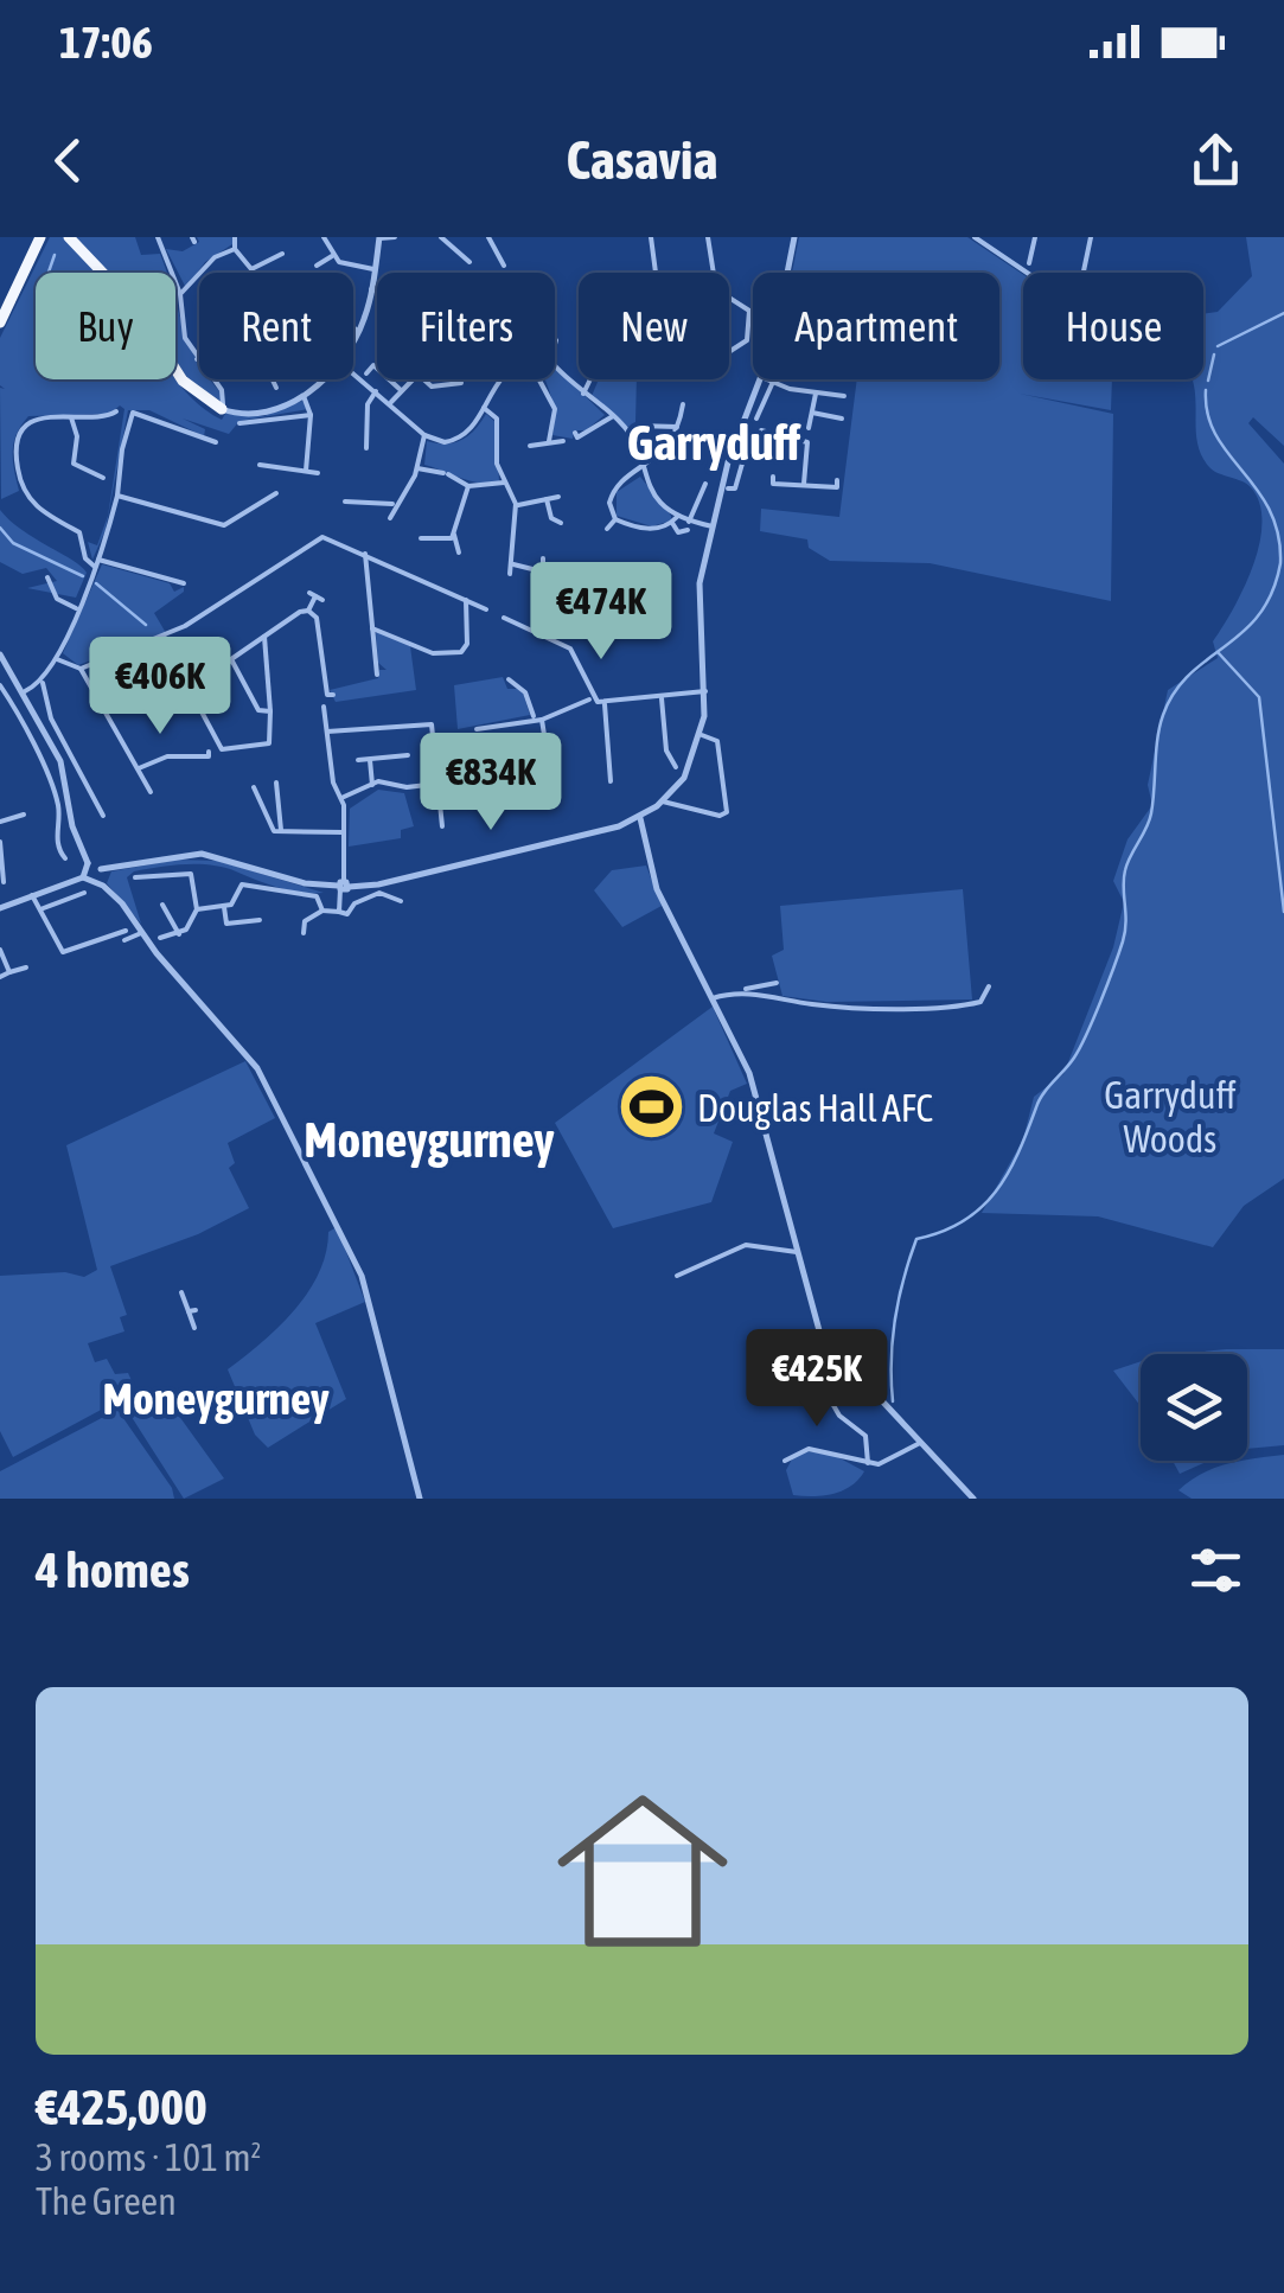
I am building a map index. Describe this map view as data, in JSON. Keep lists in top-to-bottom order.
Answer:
{
  "districts": ["Garryduff", "Moneygurney", "Moneygurney"],
  "parks": ["Garryduff Woods"],
  "places": {
    "sports": ["Douglas Hall AFC"]
  },
  "page": {
    "status": "17:06",
    "header": "Casavia",
    "chip": [
      "Buy",
      "Rent",
      "Filters",
      "New",
      "Apartment",
      "House"
    ],
    "price": [
      "€474K",
      "€406K",
      "€834K",
      "€425K"
    ],
    "heading": "4 homes",
    "list": [
      {
        "name": "€425,000",
        "note": "3 rooms · 101 m² · The Green"
      }
    ]
  }
}
